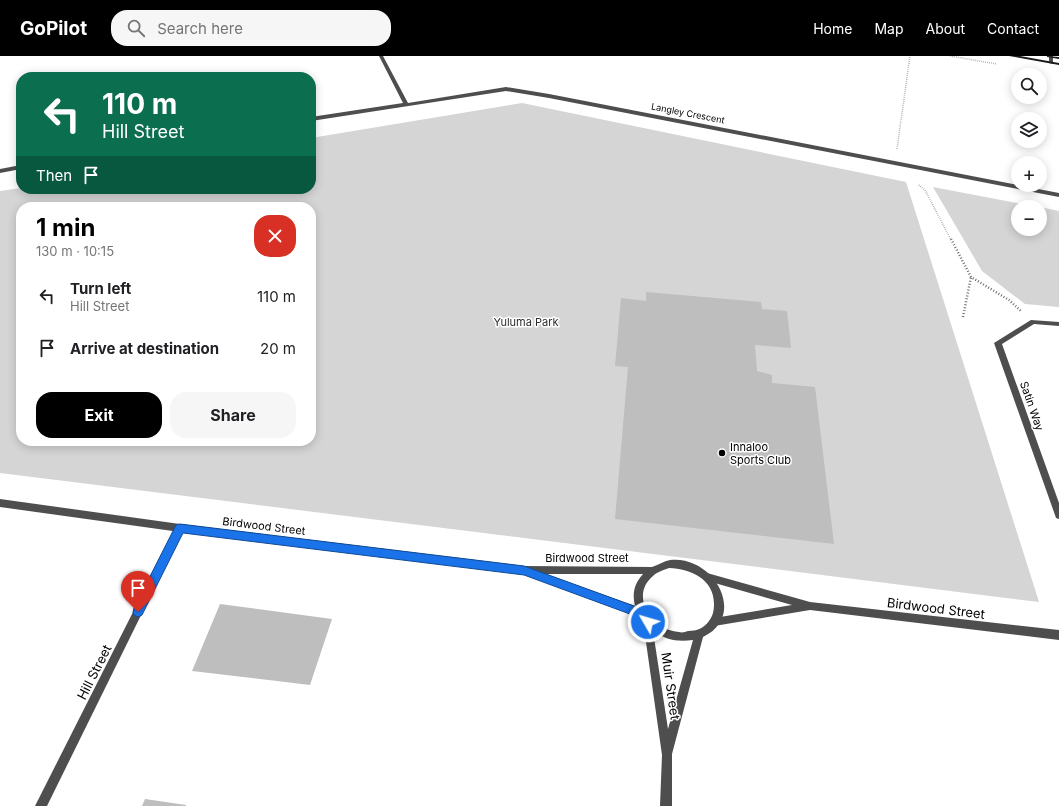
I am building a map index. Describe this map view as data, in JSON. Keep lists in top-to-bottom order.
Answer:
{
  "streets": {
    "street": [
      "Langley Crescent",
      "Satin Way",
      "Birdwood Street",
      "Hill Street",
      "Muir Street"
    ]
  },
  "crossings": [
    ["Birdwood Street", "Hill Street"],
    ["Birdwood Street", "Muir Street"]
  ],
  "parks": ["Yuluma Park"],
  "places": ["Innaloo Sports Club"],
  "page": {
    "header": "GoPilot",
    "search": "Search here",
    "nav": [
      "Home",
      "Map",
      "About",
      "Contact"
    ],
    "map_buttons": ["+", "−"],
    "turn": ["110 m", "Hill Street"],
    "then": "Then",
    "heading": ["1 min", "130 m · 10:15"],
    "list": [
      {
        "name": "Turn left",
        "note": "Hill Street",
        "value": "110 m"
      },
      {
        "name": "Arrive at destination",
        "value": "20 m"
      }
    ],
    "buttons": ["Exit", "Share"]
  }
}
